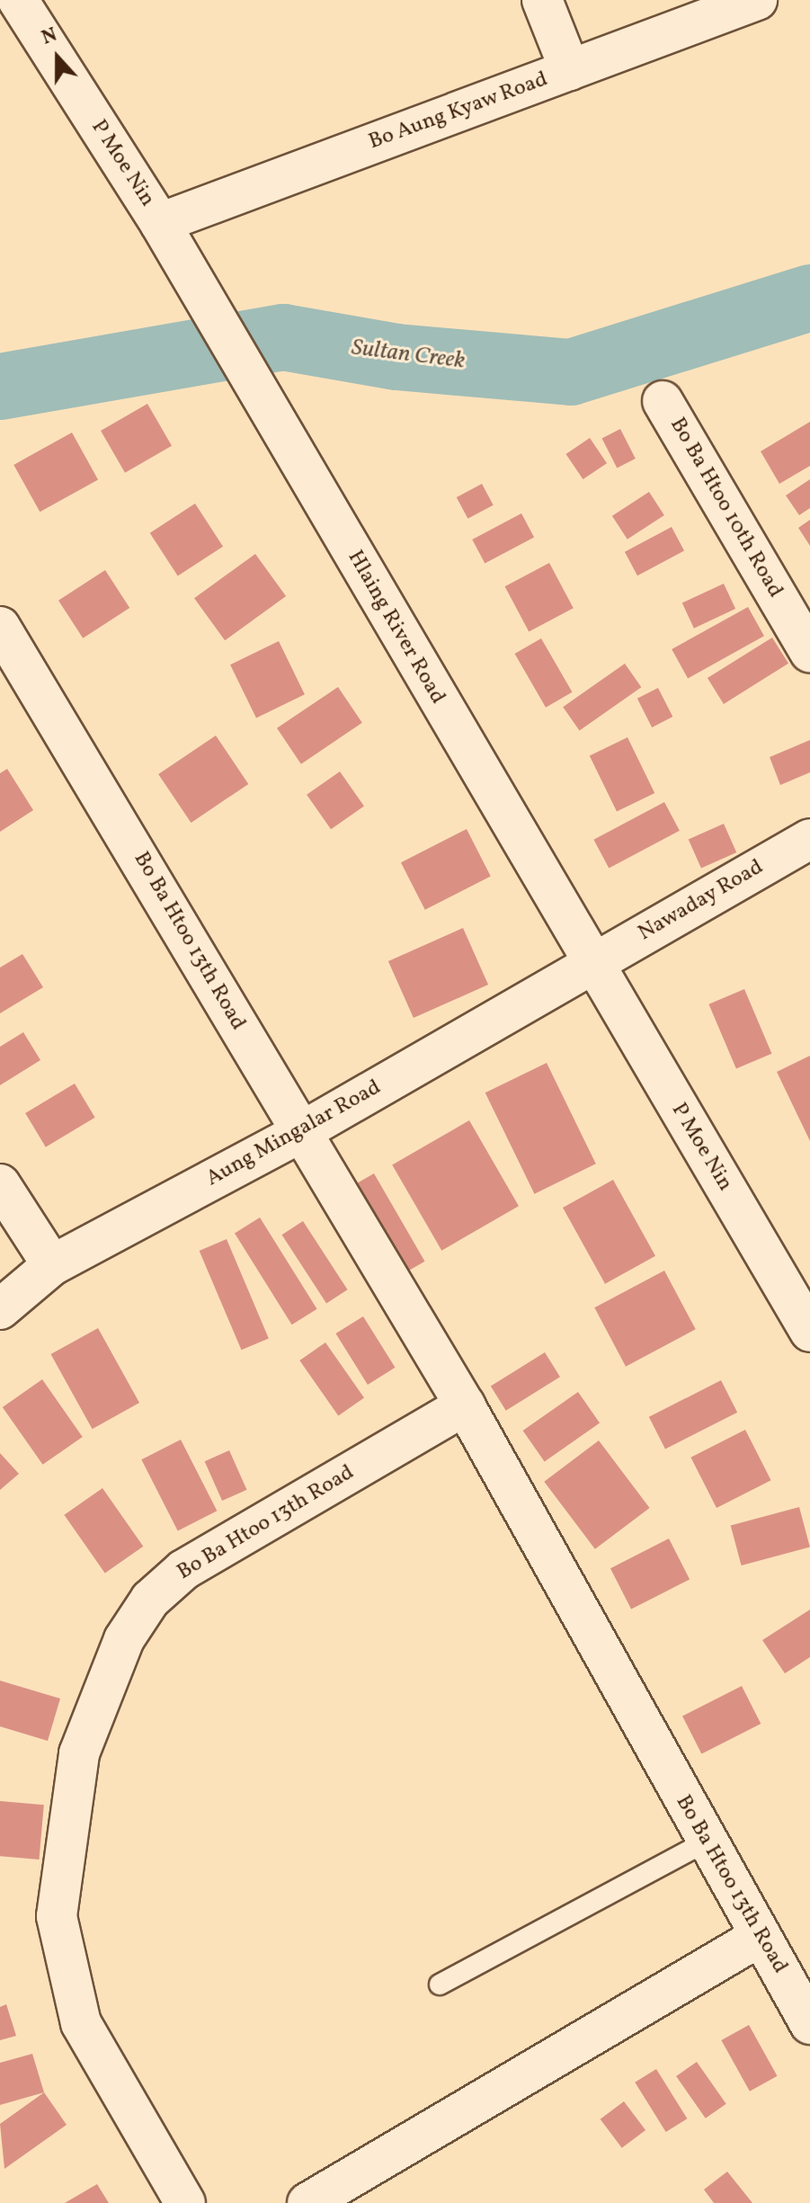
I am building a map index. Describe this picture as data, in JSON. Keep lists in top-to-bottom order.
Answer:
{
  "streets": {
    "street": [
      "Bo Aung Kyaw Road",
      "P Moe Nin",
      "Bo Ba Htoo 10th Road",
      "Hlaing River Road",
      "Nawaday Road",
      "Bo Ba Htoo 13th Road",
      "Aung Mingalar Road"
    ]
  },
  "crossings": [
    ["Bo Aung Kyaw Road", "P Moe Nin"],
    ["P Moe Nin", "Hlaing River Road"],
    ["P Moe Nin", "Nawaday Road"],
    ["P Moe Nin", "Aung Mingalar Road"],
    ["Hlaing River Road", "Nawaday Road"],
    ["Hlaing River Road", "Aung Mingalar Road"],
    ["Nawaday Road", "Aung Mingalar Road"],
    ["Bo Ba Htoo 13th Road", "Aung Mingalar Road"]
  ],
  "water": ["Sultan Creek"],
  "north": "top"
}
